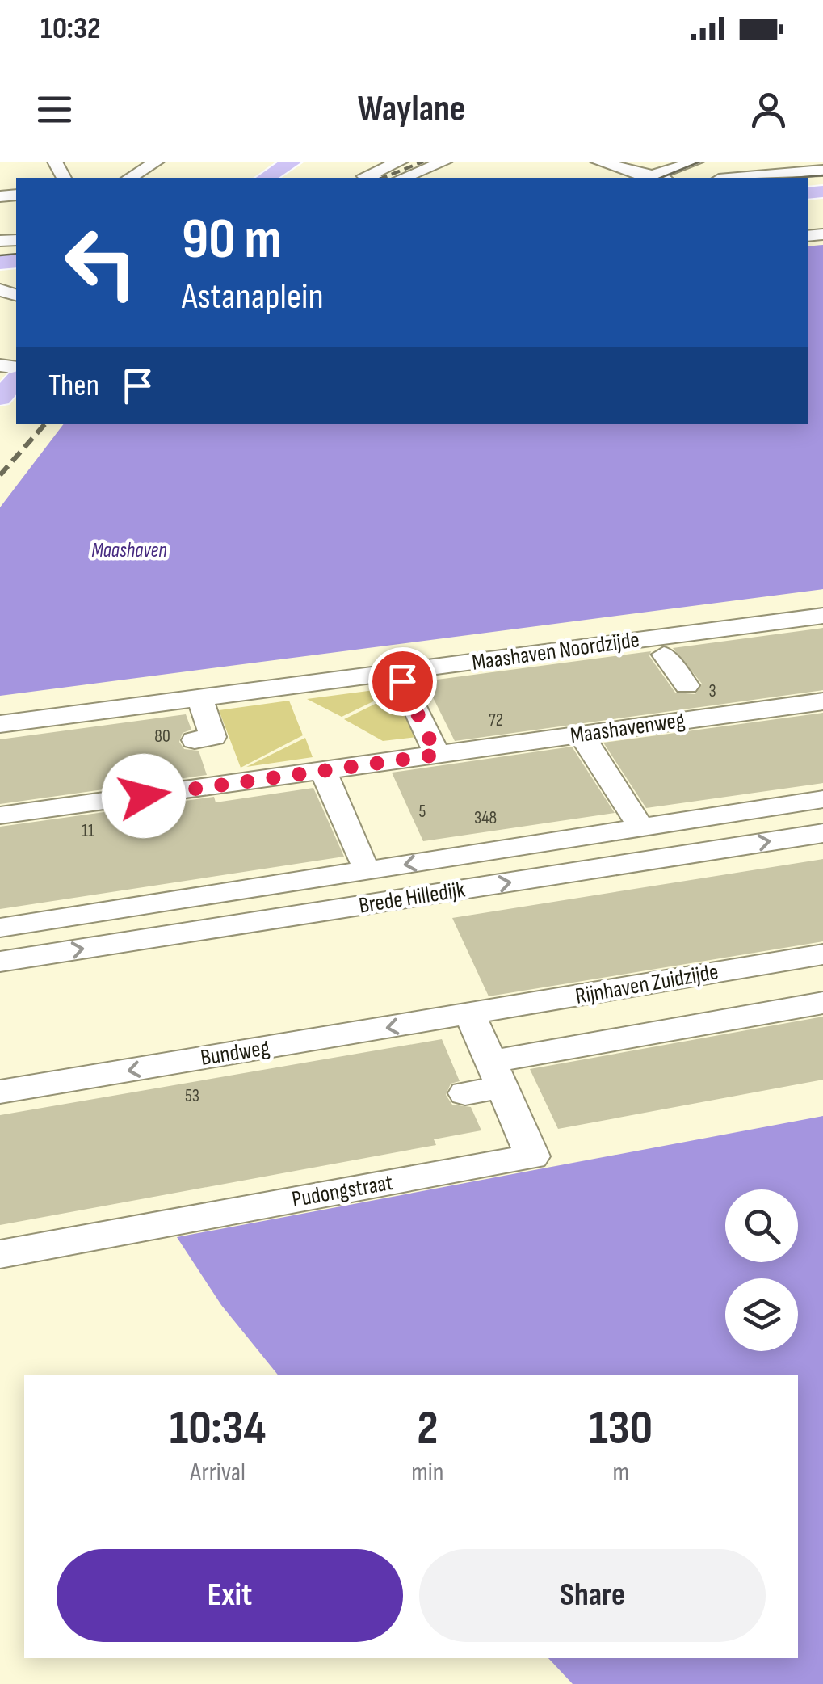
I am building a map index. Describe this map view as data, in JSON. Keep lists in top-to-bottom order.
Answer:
{
  "streets": {
    "street": [
      "Maashaven Noordzijde",
      "Maashavenweg",
      "Brede Hilledijk",
      "Rijnhaven Zuidzijde",
      "Bundweg",
      "Pudongstraat"
    ]
  },
  "crossings": [
    ["Rijnhaven Zuidzijde", "Bundweg"],
    ["Rijnhaven Zuidzijde", "Pudongstraat"],
    ["Bundweg", "Pudongstraat"]
  ],
  "one_way": ["Bundweg"],
  "water": ["Maashaven"],
  "house_numbers": [
    "3",
    "72",
    "80",
    "5",
    "348",
    "11",
    "53"
  ],
  "page": {
    "status": "10:32",
    "header": "Waylane",
    "turn": ["90 m", "Astanaplein"],
    "then": "Then",
    "eta": [
      "10:34",
      "Arrival",
      "2",
      "min",
      "130",
      "m"
    ],
    "buttons": ["Exit", "Share"]
  }
}
